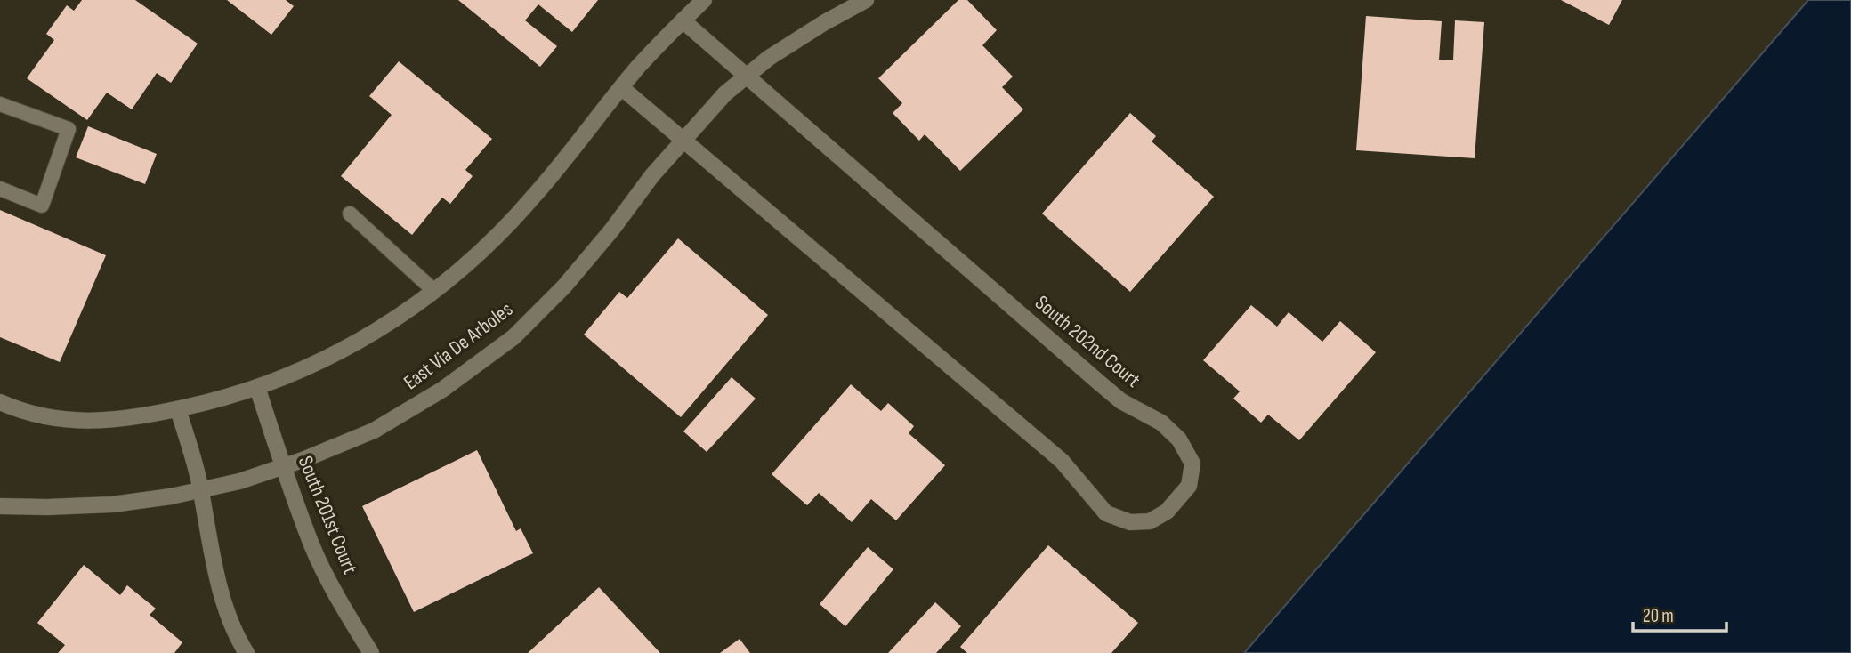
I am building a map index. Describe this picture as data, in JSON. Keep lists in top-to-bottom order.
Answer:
{
  "streets": {
    "street": ["South 202nd Court", "East Via De Arboles", "South 201st Court"]
  },
  "crossings": [
    ["South 202nd Court", "East Via De Arboles"],
    ["East Via De Arboles", "South 201st Court"]
  ],
  "scale_bar": "20 m"
}
